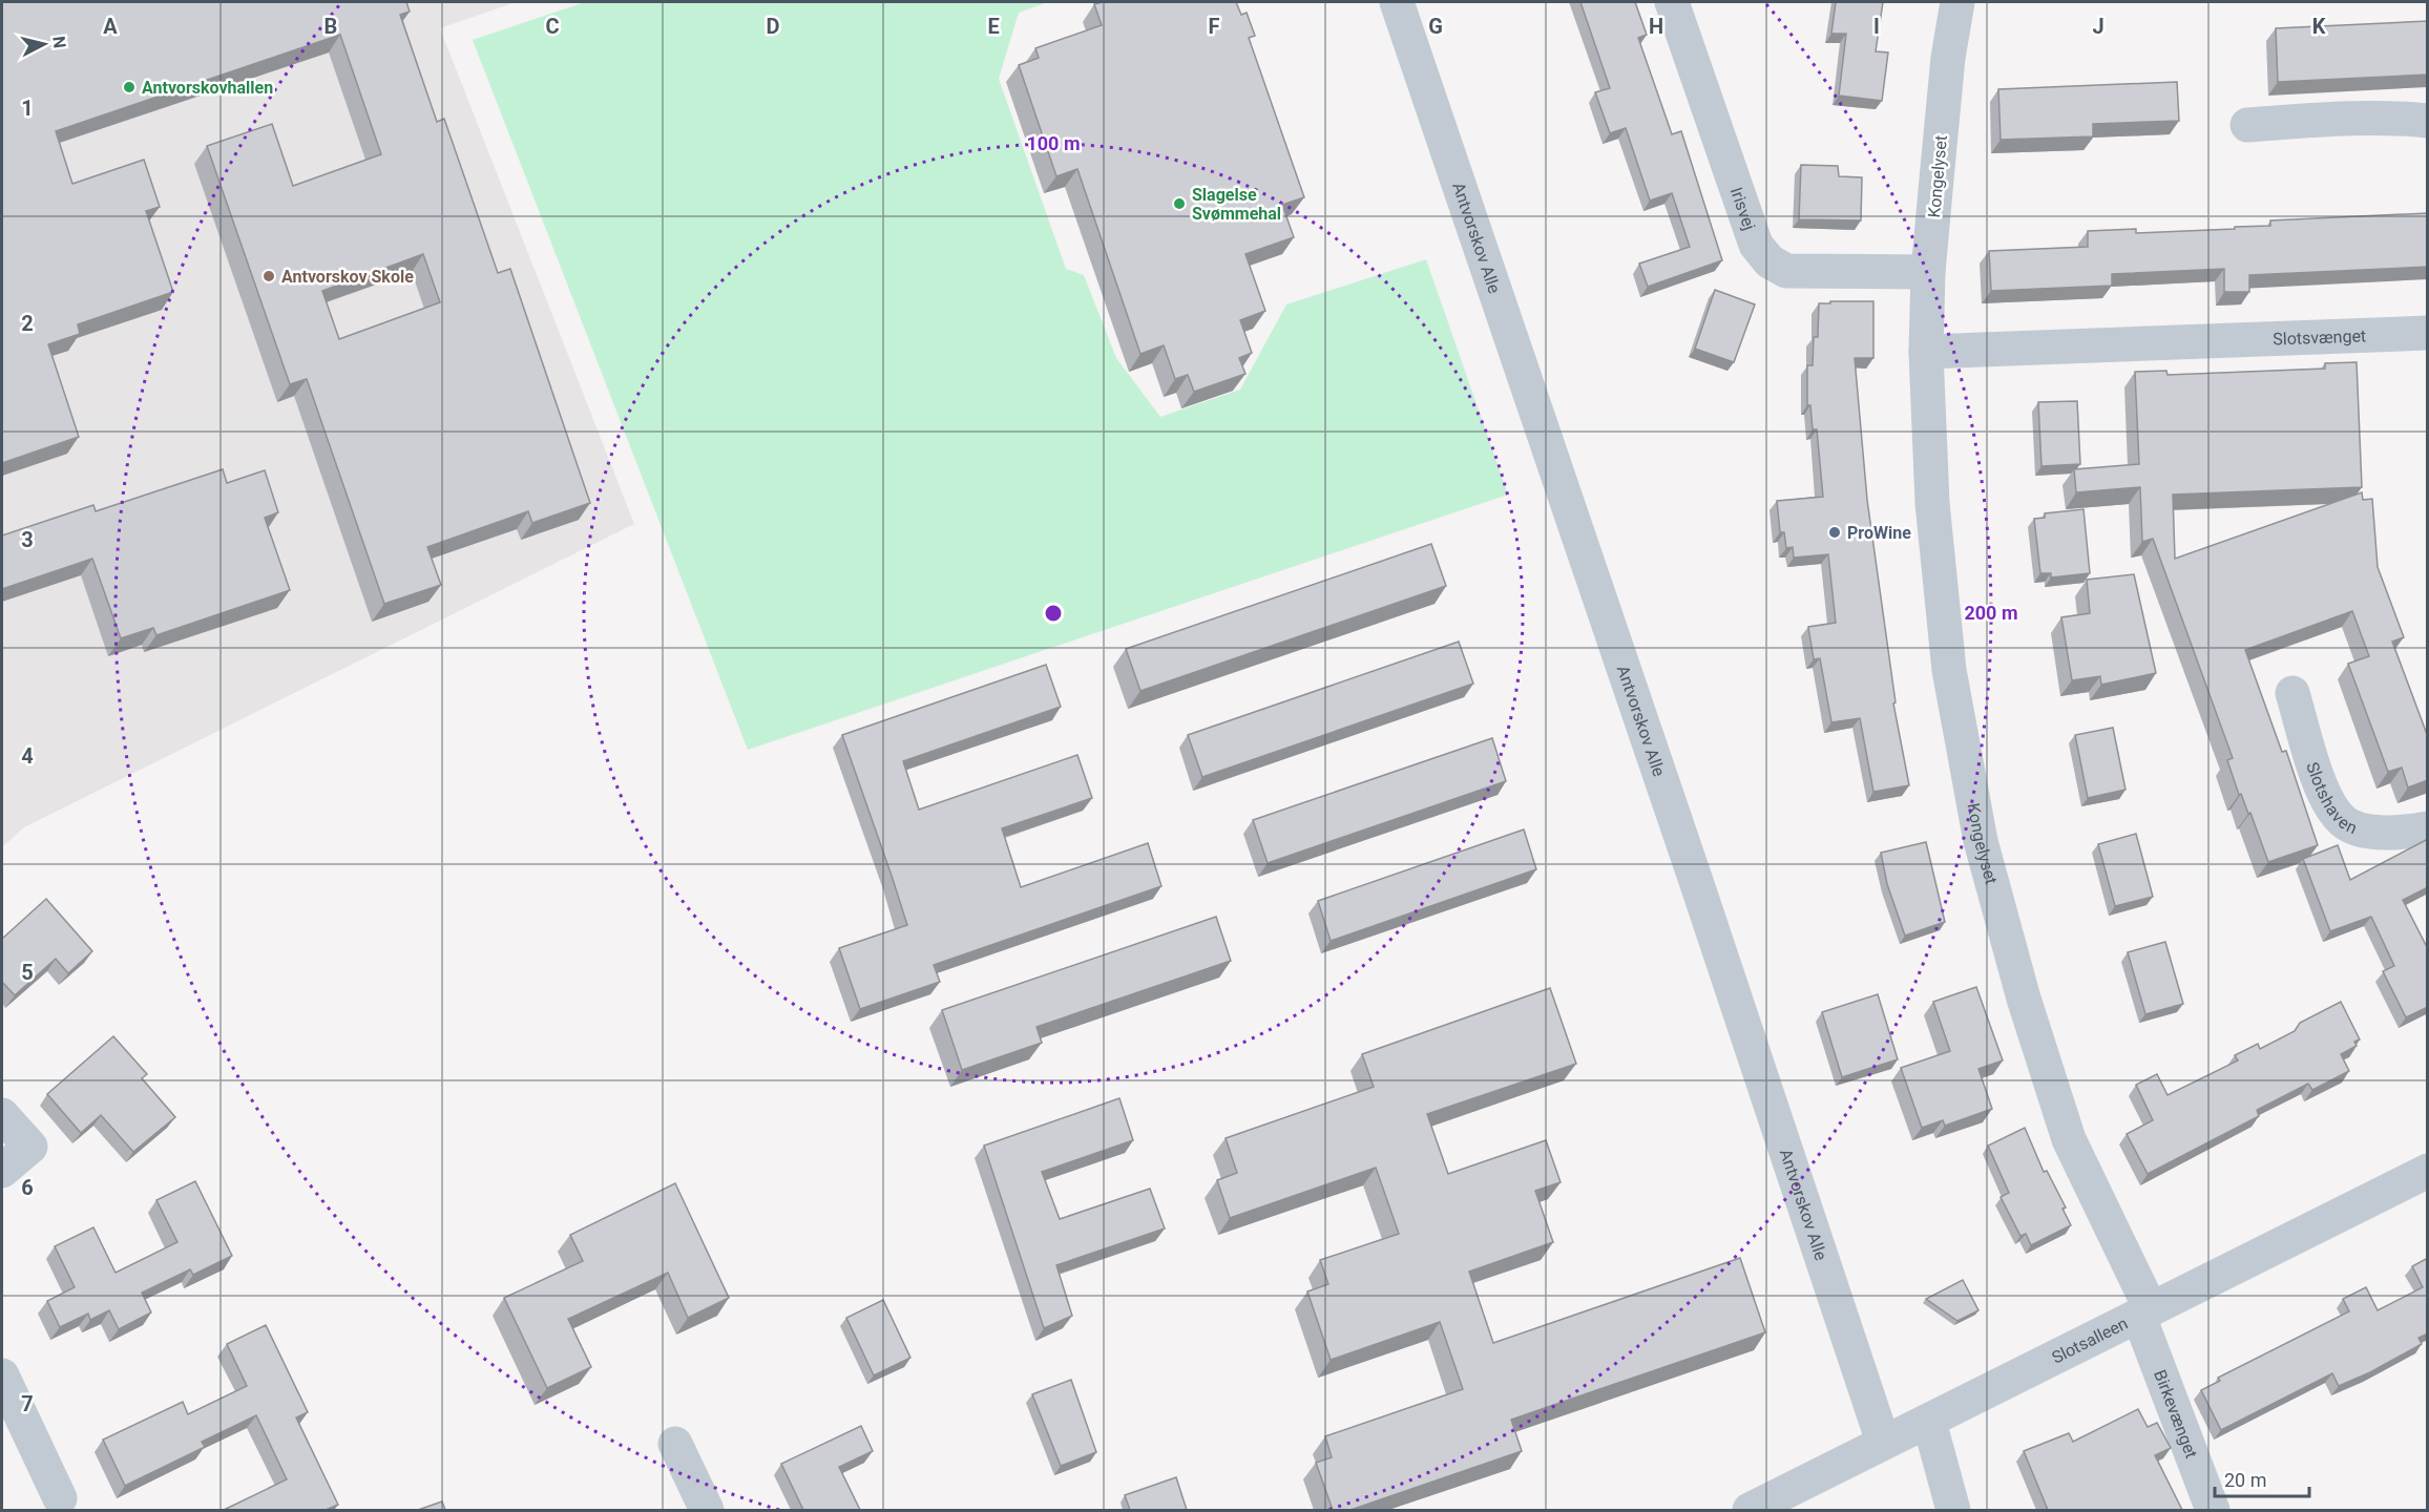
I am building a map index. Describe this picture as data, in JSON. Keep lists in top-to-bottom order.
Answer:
{
  "streets": {
    "street": [
      "Kongelyset",
      "Irisvej",
      "Antvorskov Alle",
      "Slotsvænget",
      "Slotshaven",
      "Slotsalleen",
      "Birkevænget"
    ]
  },
  "crossings": [
    ["Kongelyset", "Irisvej"],
    ["Kongelyset", "Slotsvænget"],
    ["Kongelyset", "Slotsalleen"],
    ["Kongelyset", "Birkevænget"],
    ["Antvorskov Alle", "Slotsalleen"],
    ["Slotsalleen", "Birkevænget"]
  ],
  "places": [
    "Antvorskovhallen",
    "Slagelse Svømmehal",
    "Antvorskov Skole",
    "ProWine"
  ],
  "scale_bar": "20 m",
  "north": "right",
  "grid": {
    "columns": [
      "A",
      "B",
      "C",
      "D",
      "E",
      "F",
      "G",
      "H",
      "I",
      "J",
      "K"
    ],
    "rows": [
      "1",
      "2",
      "3",
      "4",
      "5",
      "6",
      "7"
    ]
  },
  "rings": ["100 m", "200 m"]
}
